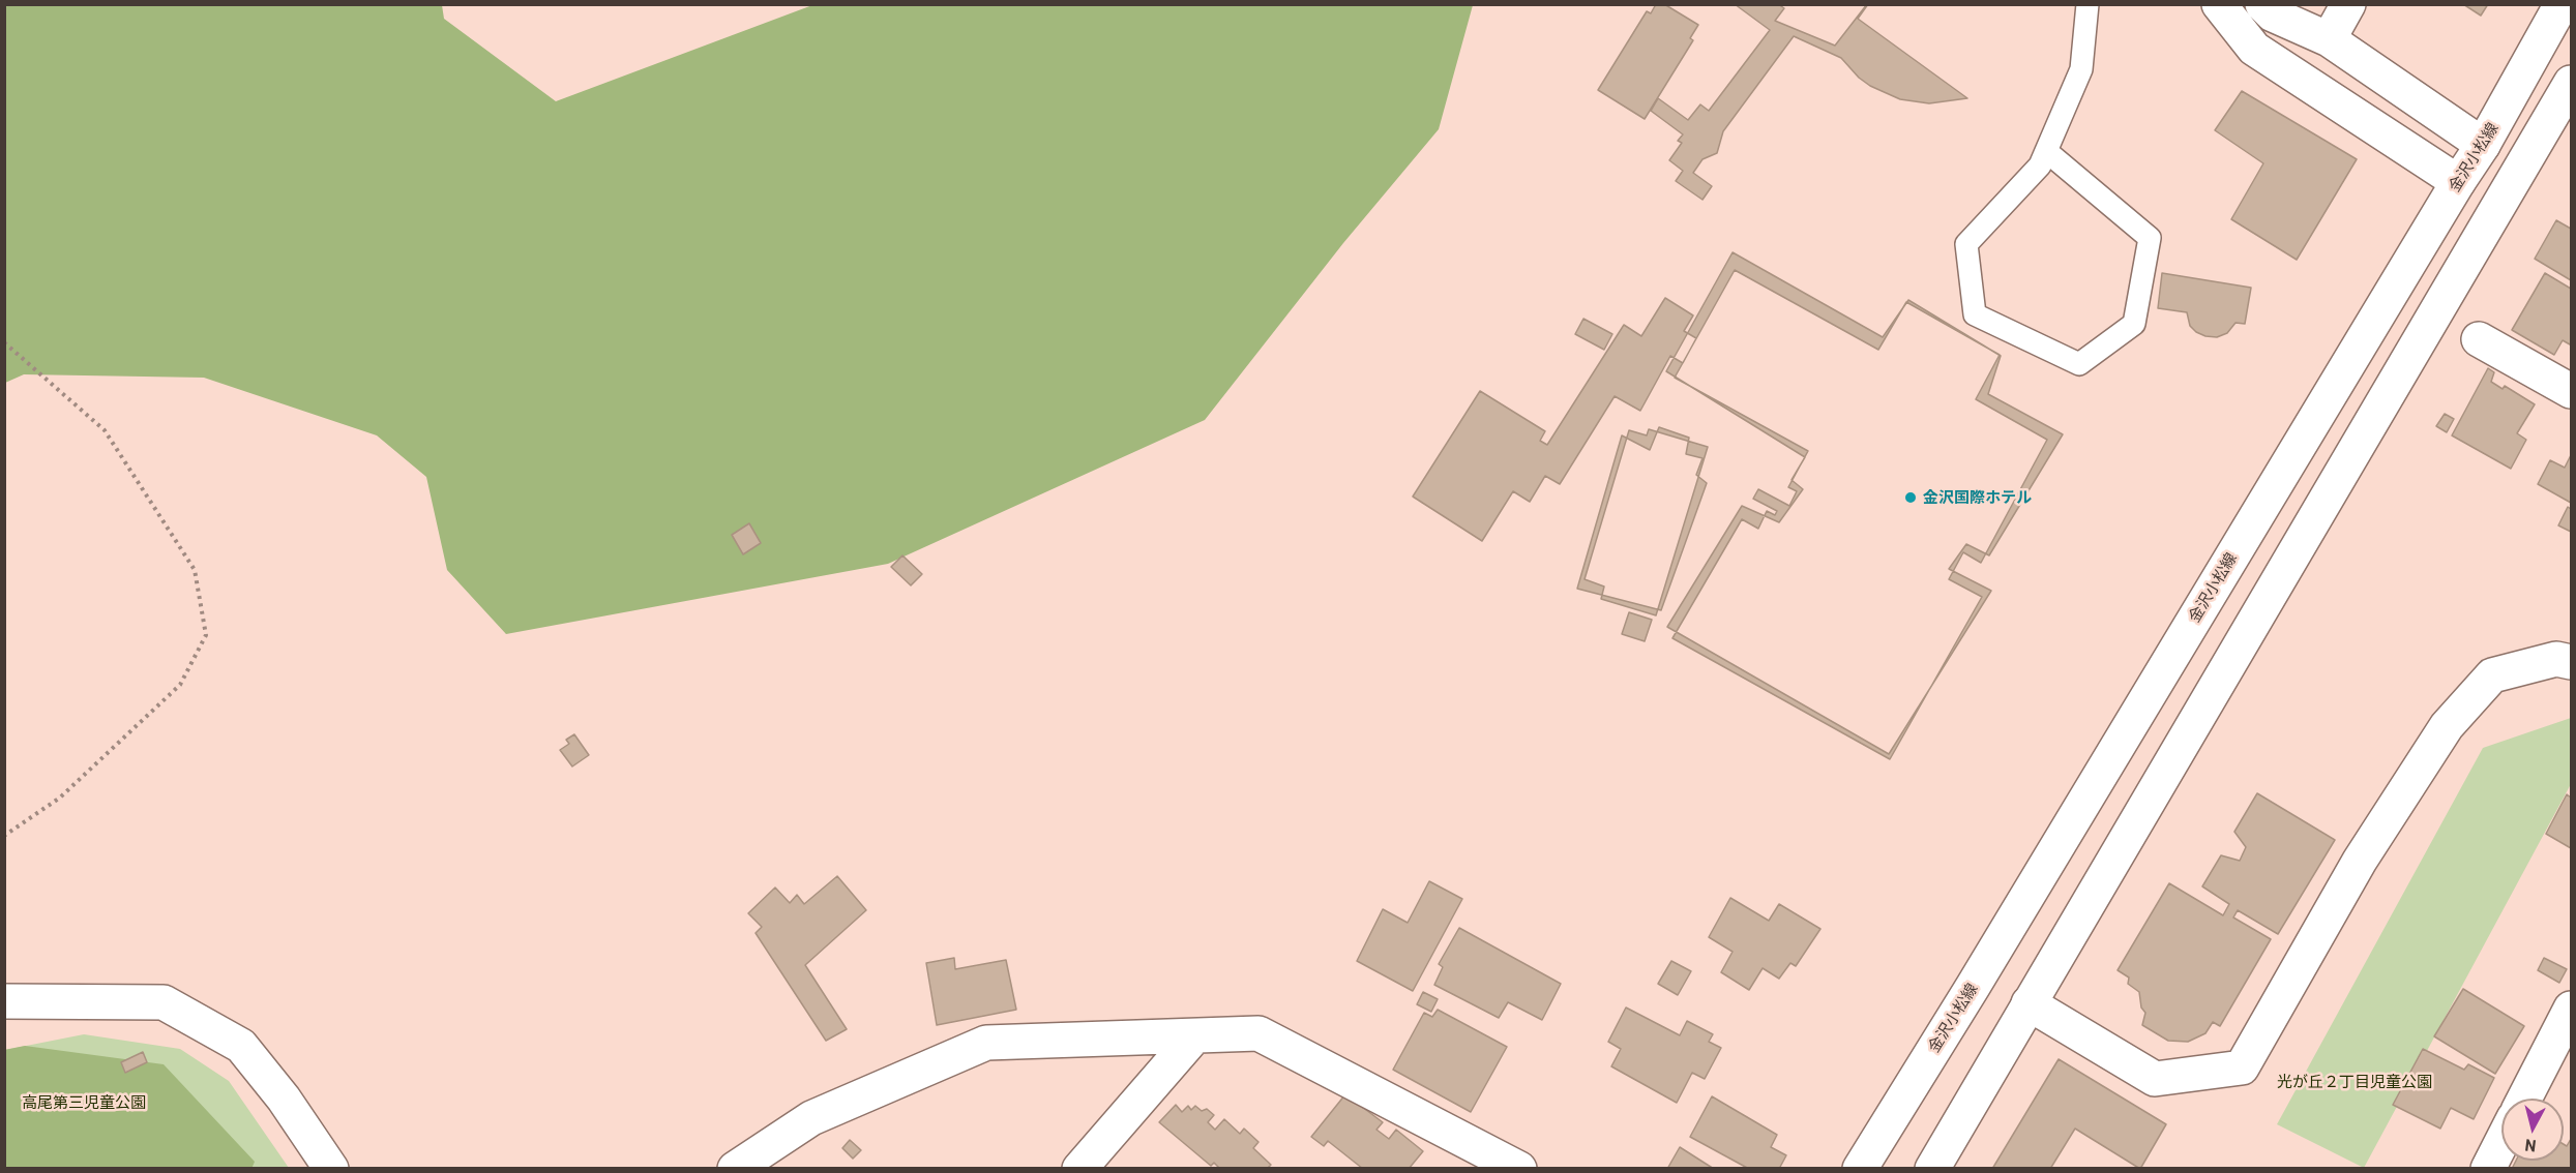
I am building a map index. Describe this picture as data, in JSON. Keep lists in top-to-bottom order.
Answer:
{
  "streets": {
    "street": ["金沢小松線"]
  },
  "parks": ["光が丘２丁目児童公園", "高尾第三児童公園"],
  "places": ["金沢国際ホテル"],
  "north": "bottom"
}
